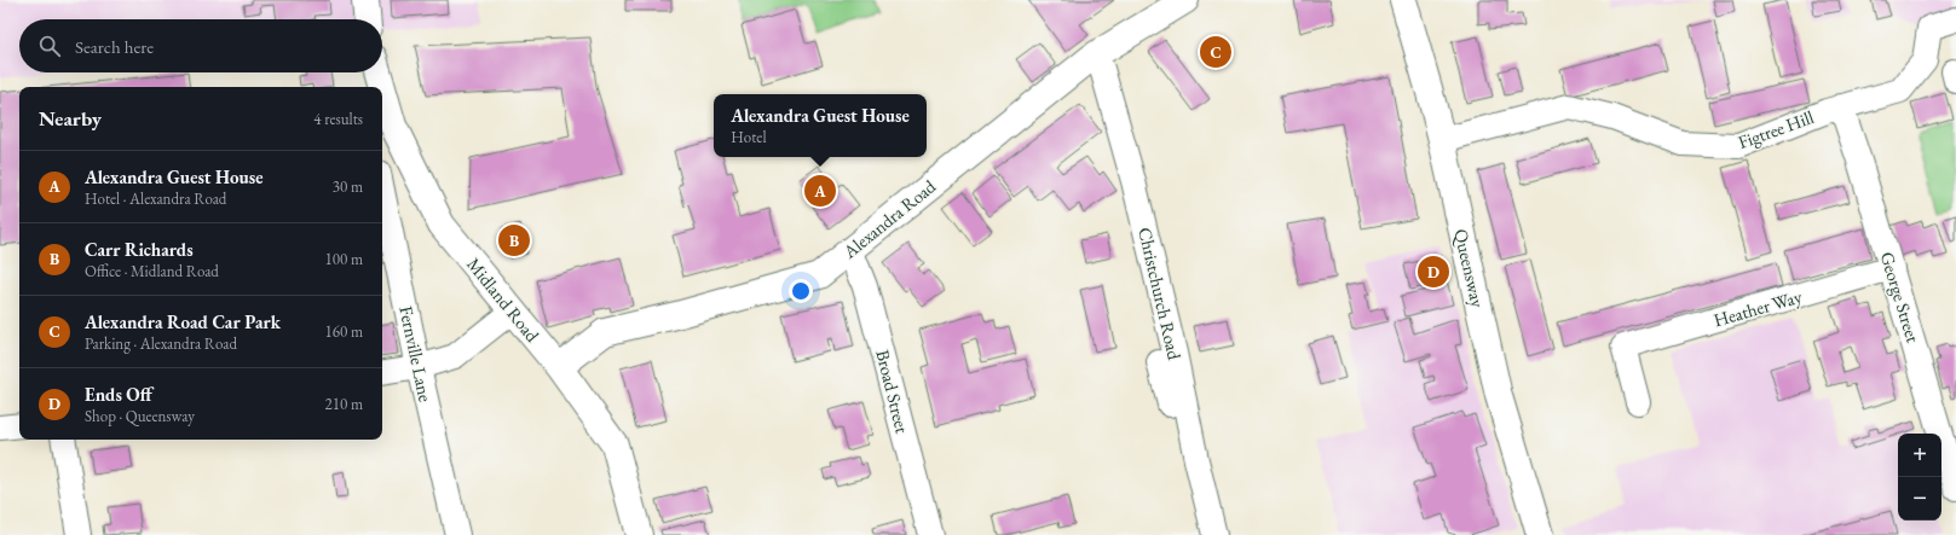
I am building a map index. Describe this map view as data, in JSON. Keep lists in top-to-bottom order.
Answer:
{
  "streets": {
    "street": [
      "Figtree Hill",
      "Alexandra Road",
      "Queensway",
      "Christchurch Road",
      "George Street",
      "Midland Road",
      "Heather Way",
      "Fernville Lane",
      "Broad Street"
    ]
  },
  "crossings": [
    ["Figtree Hill", "Queensway"],
    ["Figtree Hill", "George Street"],
    ["Alexandra Road", "Christchurch Road"],
    ["Alexandra Road", "Midland Road"],
    ["Alexandra Road", "Broad Street"],
    ["George Street", "Heather Way"]
  ],
  "page": {
    "search": "Search here",
    "pins": [
      "C",
      "A",
      "B",
      "D"
    ],
    "heading": ["Nearby", "4 results"],
    "popup": ["Alexandra Guest House", "Hotel"],
    "list": [
      {
        "mark": "A",
        "name": "Alexandra Guest House",
        "note": "Hotel · Alexandra Road",
        "value": "30 m"
      },
      {
        "mark": "B",
        "name": "Carr Richards",
        "note": "Office · Midland Road",
        "value": "100 m"
      },
      {
        "mark": "C",
        "name": "Alexandra Road Car Park",
        "note": "Parking · Alexandra Road",
        "value": "160 m"
      },
      {
        "mark": "D",
        "name": "Ends Off",
        "note": "Shop · Queensway",
        "value": "210 m"
      }
    ],
    "map_buttons": ["+", "−"]
  }
}
